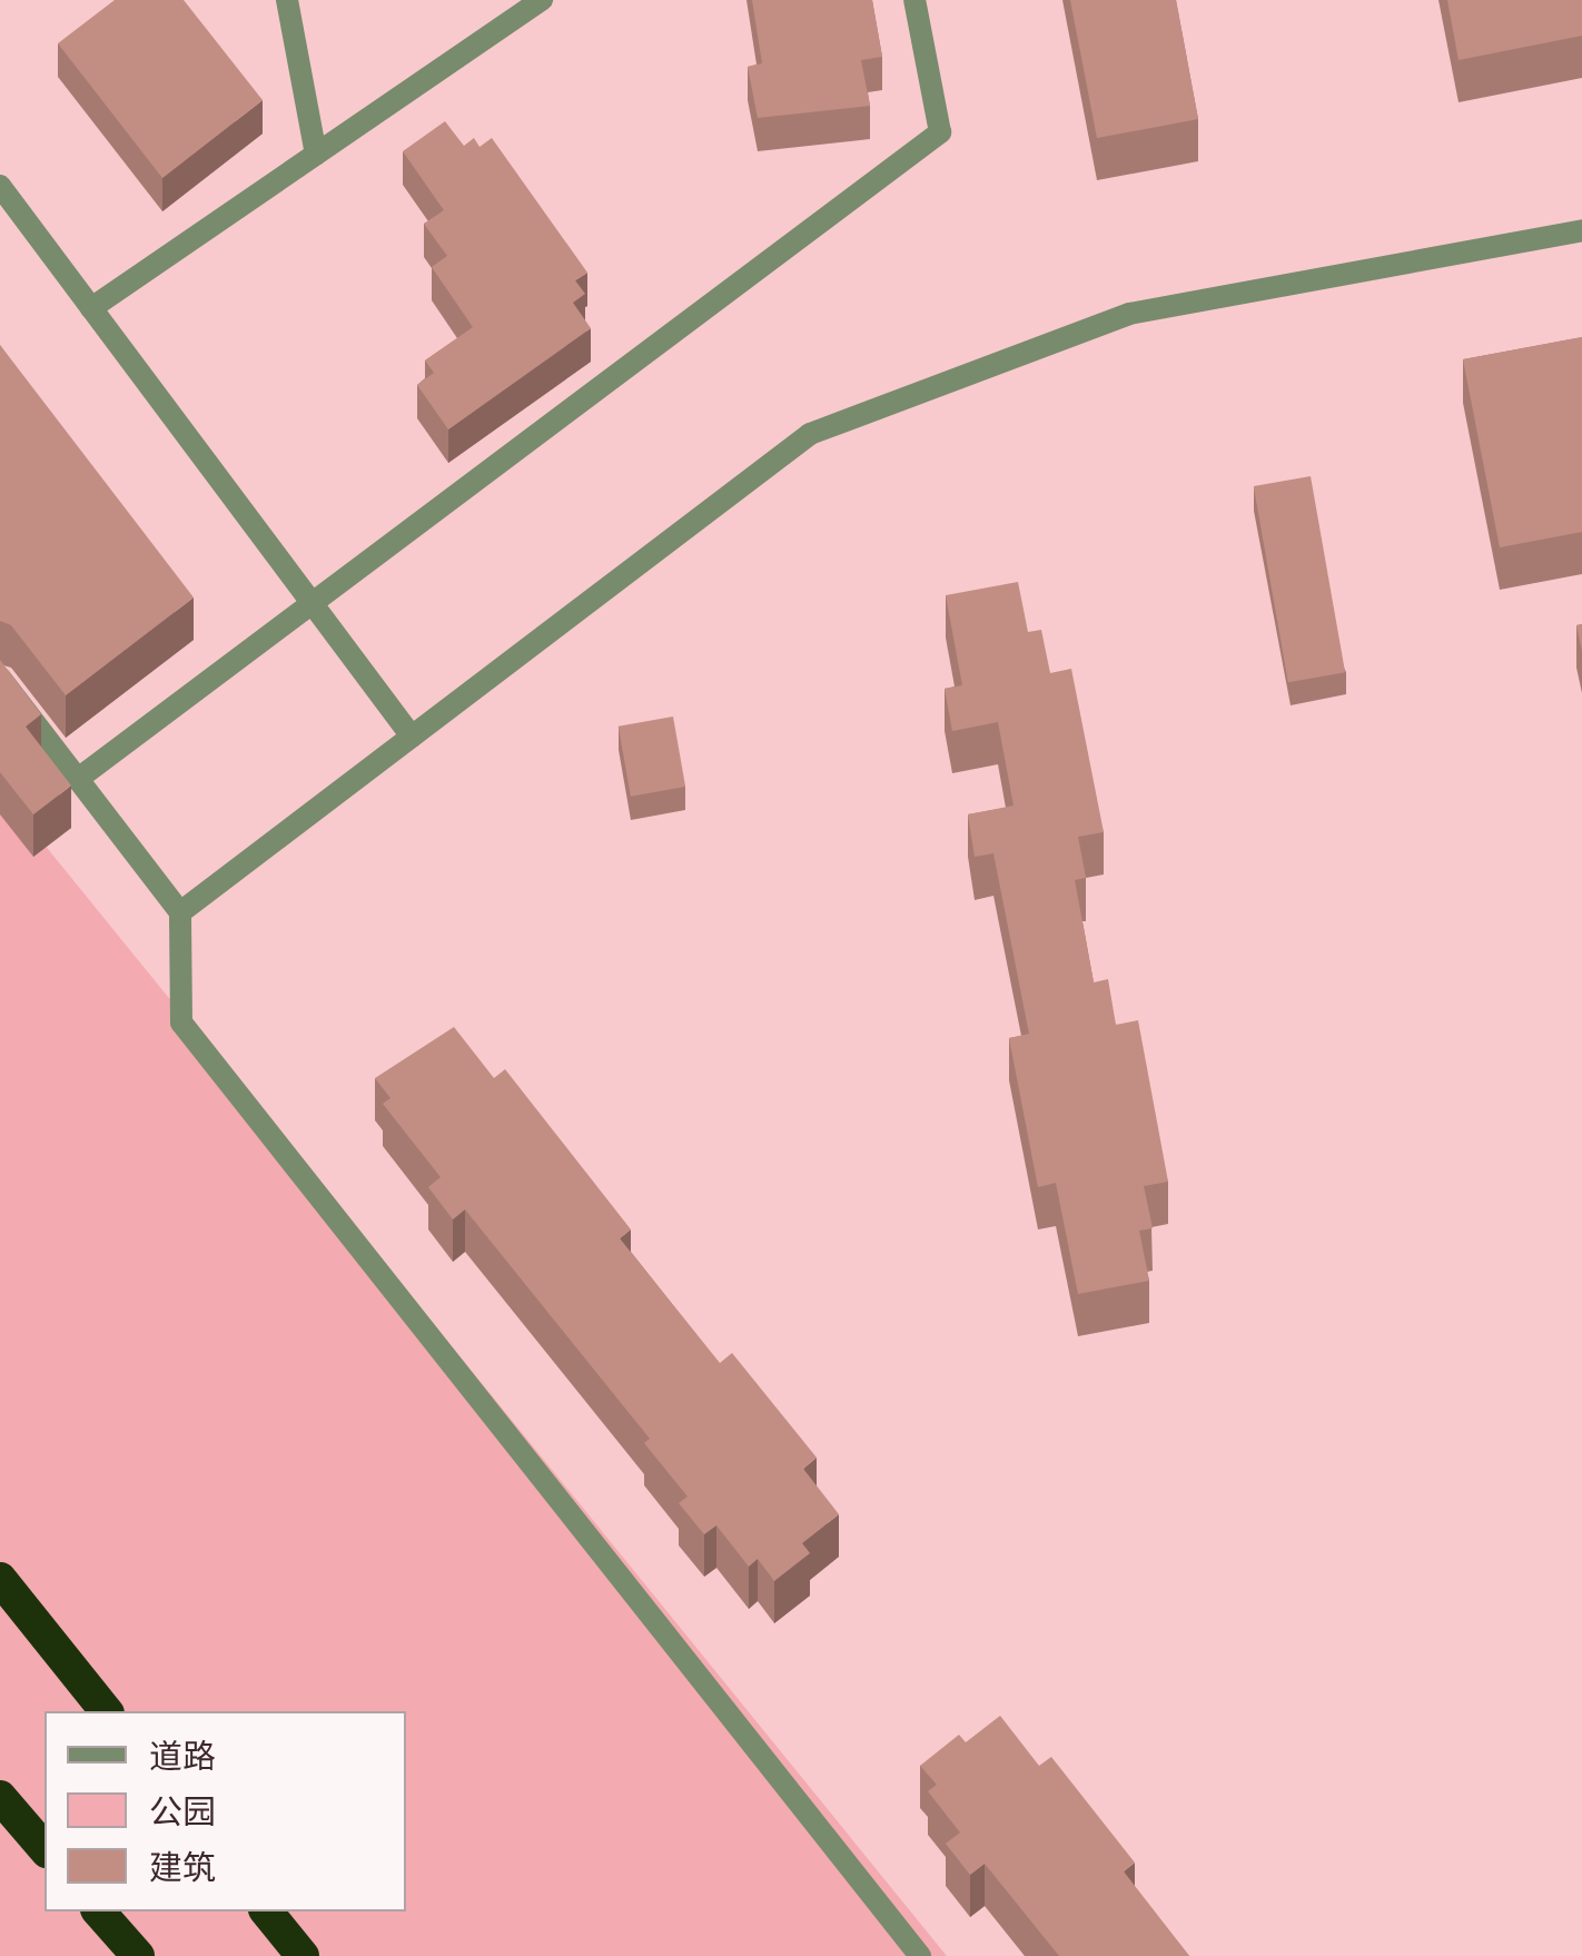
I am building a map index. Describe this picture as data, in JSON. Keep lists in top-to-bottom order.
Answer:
{
  "legend": ["道路", "公园", "建筑"]
}
